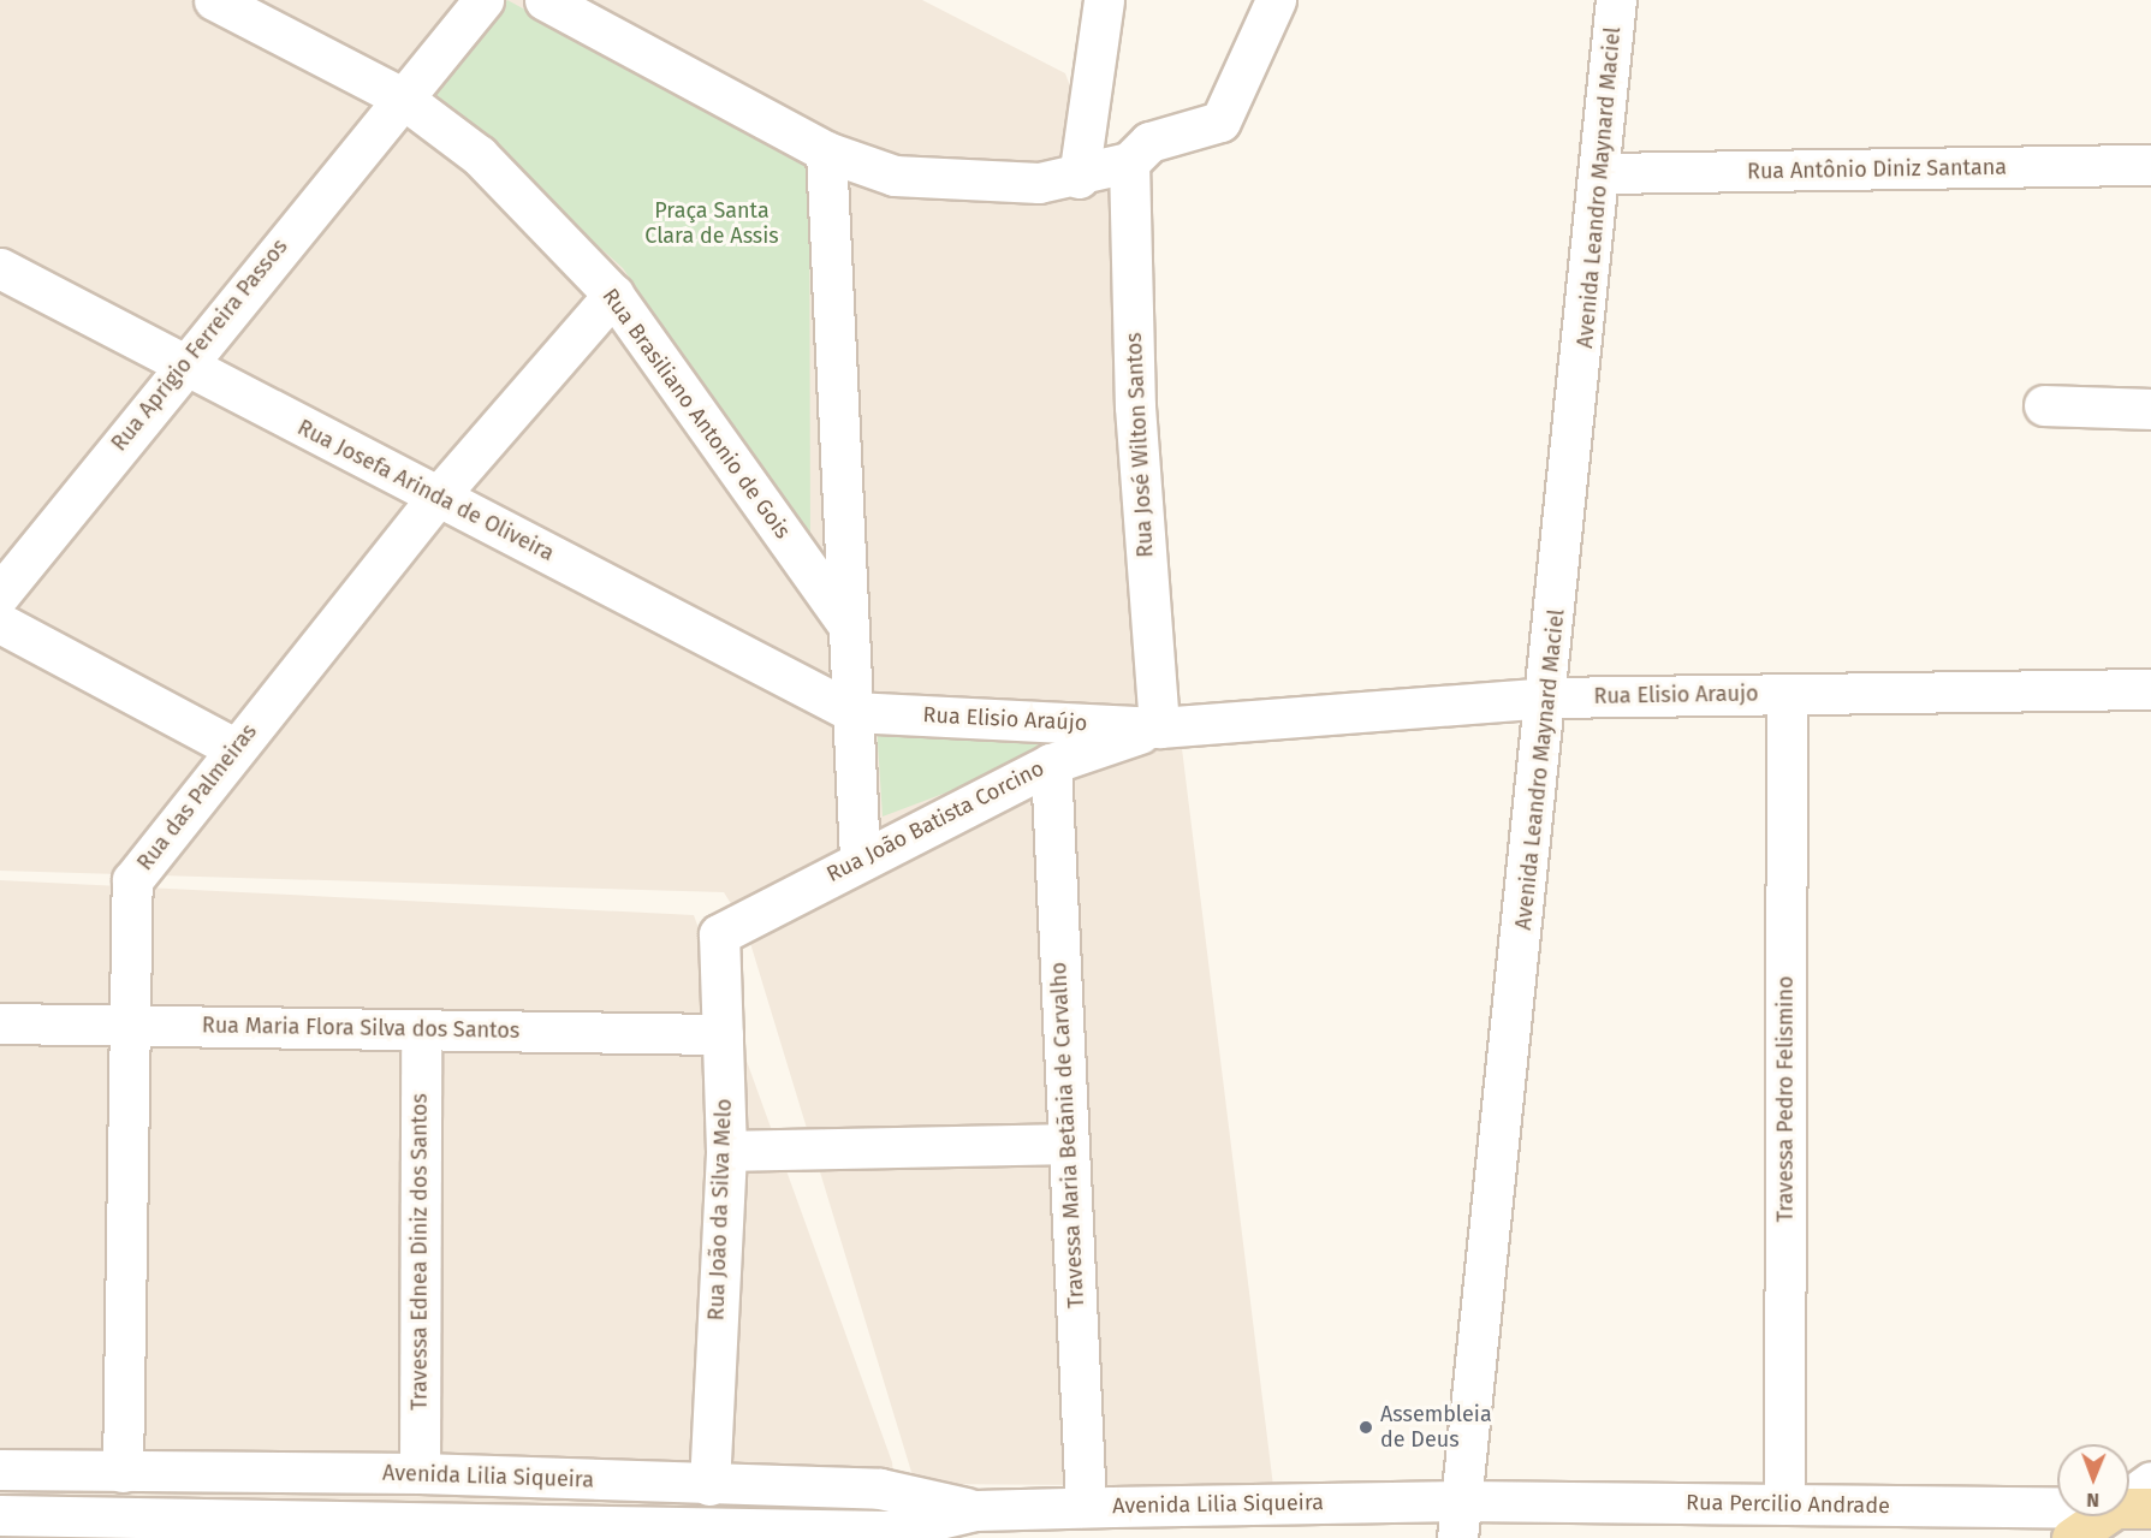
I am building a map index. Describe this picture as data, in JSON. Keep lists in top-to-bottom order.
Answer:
{
  "streets": {
    "street": [
      "Rua Antônio Diniz Santana",
      "Avenida Leandro Maynard Maciel",
      "Rua Aprigio Ferreira Passos",
      "Rua Brasiliano Antonio de Gois",
      "Rua José Wilton Santos",
      "Rua Josefa Arinda de Oliveira",
      "Rua Elisio Araujo",
      "Rua Elisio Araújo",
      "Rua das Palmeiras",
      "Rua João Batista Corcino",
      "Rua Maria Flora Silva dos Santos",
      "Travessa Pedro Felismino",
      "Travessa Maria Betãnia de Carvalho",
      "Rua João da Silva Melo",
      "Travessa Ednea Diniz dos Santos",
      "Avenida Lilia Siqueira",
      "Rua Percilio Andrade"
    ]
  },
  "crossings": [
    ["Rua Antônio Diniz Santana", "Avenida Leandro Maynard Maciel"],
    ["Avenida Leandro Maynard Maciel", "Rua Elisio Araujo"],
    ["Avenida Leandro Maynard Maciel", "Avenida Lilia Siqueira"],
    ["Avenida Leandro Maynard Maciel", "Rua Percilio Andrade"],
    ["Rua Aprigio Ferreira Passos", "Rua Brasiliano Antonio de Gois"],
    ["Rua Aprigio Ferreira Passos", "Rua Josefa Arinda de Oliveira"],
    ["Rua Brasiliano Antonio de Gois", "Rua das Palmeiras"],
    ["Rua José Wilton Santos", "Rua Elisio Araujo"],
    ["Rua José Wilton Santos", "Rua Elisio Araújo"],
    ["Rua José Wilton Santos", "Rua João Batista Corcino"],
    ["Rua Josefa Arinda de Oliveira", "Rua Elisio Araújo"],
    ["Rua Josefa Arinda de Oliveira", "Rua das Palmeiras"],
    ["Rua Elisio Araujo", "Rua Elisio Araújo"],
    ["Rua Elisio Araujo", "Rua João Batista Corcino"],
    ["Rua Elisio Araujo", "Travessa Pedro Felismino"],
    ["Rua Elisio Araújo", "Rua João Batista Corcino"],
    ["Rua das Palmeiras", "Rua Maria Flora Silva dos Santos"],
    ["Rua das Palmeiras", "Avenida Lilia Siqueira"],
    ["Rua João Batista Corcino", "Travessa Maria Betãnia de Carvalho"],
    ["Rua João Batista Corcino", "Rua João da Silva Melo"],
    ["Rua Maria Flora Silva dos Santos", "Rua João da Silva Melo"],
    ["Rua Maria Flora Silva dos Santos", "Travessa Ednea Diniz dos Santos"],
    ["Travessa Pedro Felismino", "Rua Percilio Andrade"],
    ["Travessa Maria Betãnia de Carvalho", "Avenida Lilia Siqueira"],
    ["Rua João da Silva Melo", "Avenida Lilia Siqueira"],
    ["Travessa Ednea Diniz dos Santos", "Avenida Lilia Siqueira"],
    ["Avenida Lilia Siqueira", "Rua Percilio Andrade"]
  ],
  "parks": ["Praça Santa Clara de Assis"],
  "places": ["Assembleia de Deus"],
  "north": "bottom"
}
